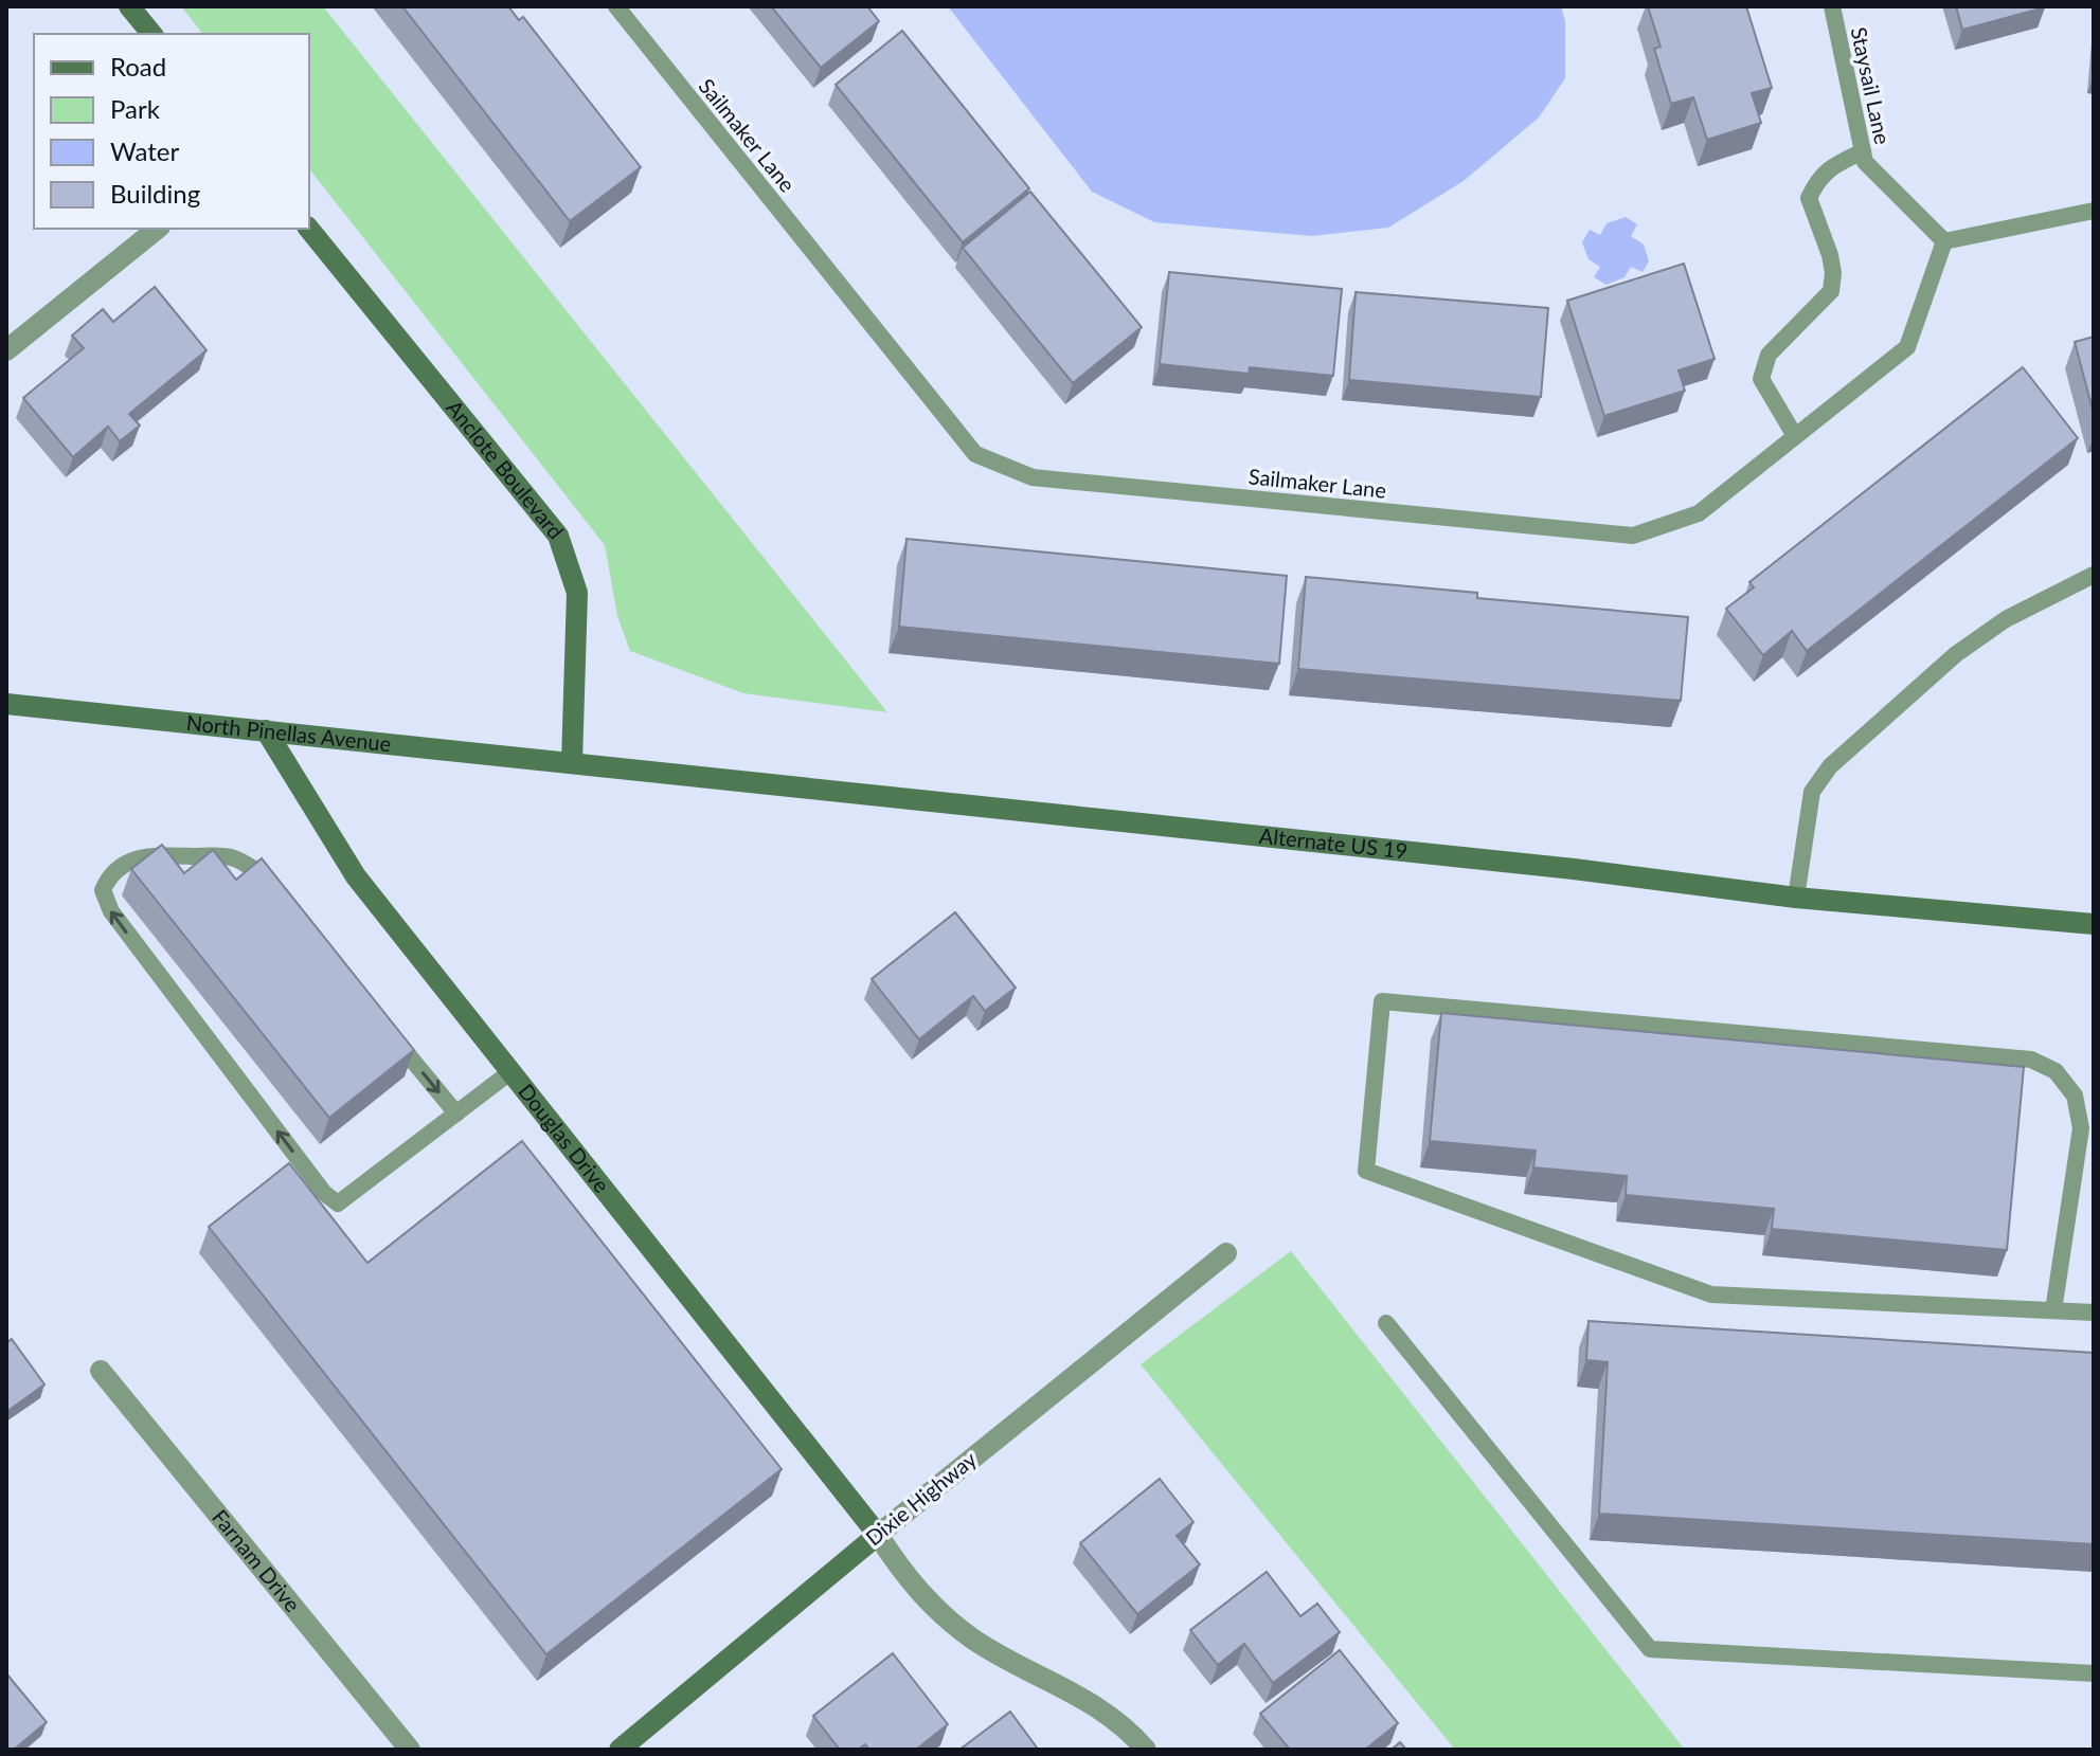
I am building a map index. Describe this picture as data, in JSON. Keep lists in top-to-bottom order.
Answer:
{
  "streets": {
    "main road": [
      "Anclote Boulevard",
      "North Pinellas Avenue",
      "Alternate US 19",
      "Douglas Drive",
      "Dixie Highway"
    ],
    "street": ["Farnam Drive"],
    "lane": ["Staysail Lane", "Sailmaker Lane"]
  },
  "crossings": [
    ["Staysail Lane", "Sailmaker Lane"],
    ["Anclote Boulevard", "North Pinellas Avenue"],
    ["Anclote Boulevard", "Alternate US 19"],
    ["North Pinellas Avenue", "Alternate US 19"],
    ["North Pinellas Avenue", "Douglas Drive"],
    ["Douglas Drive", "Dixie Highway"]
  ],
  "legend": [
    "Road",
    "Park",
    "Water",
    "Building"
  ]
}
